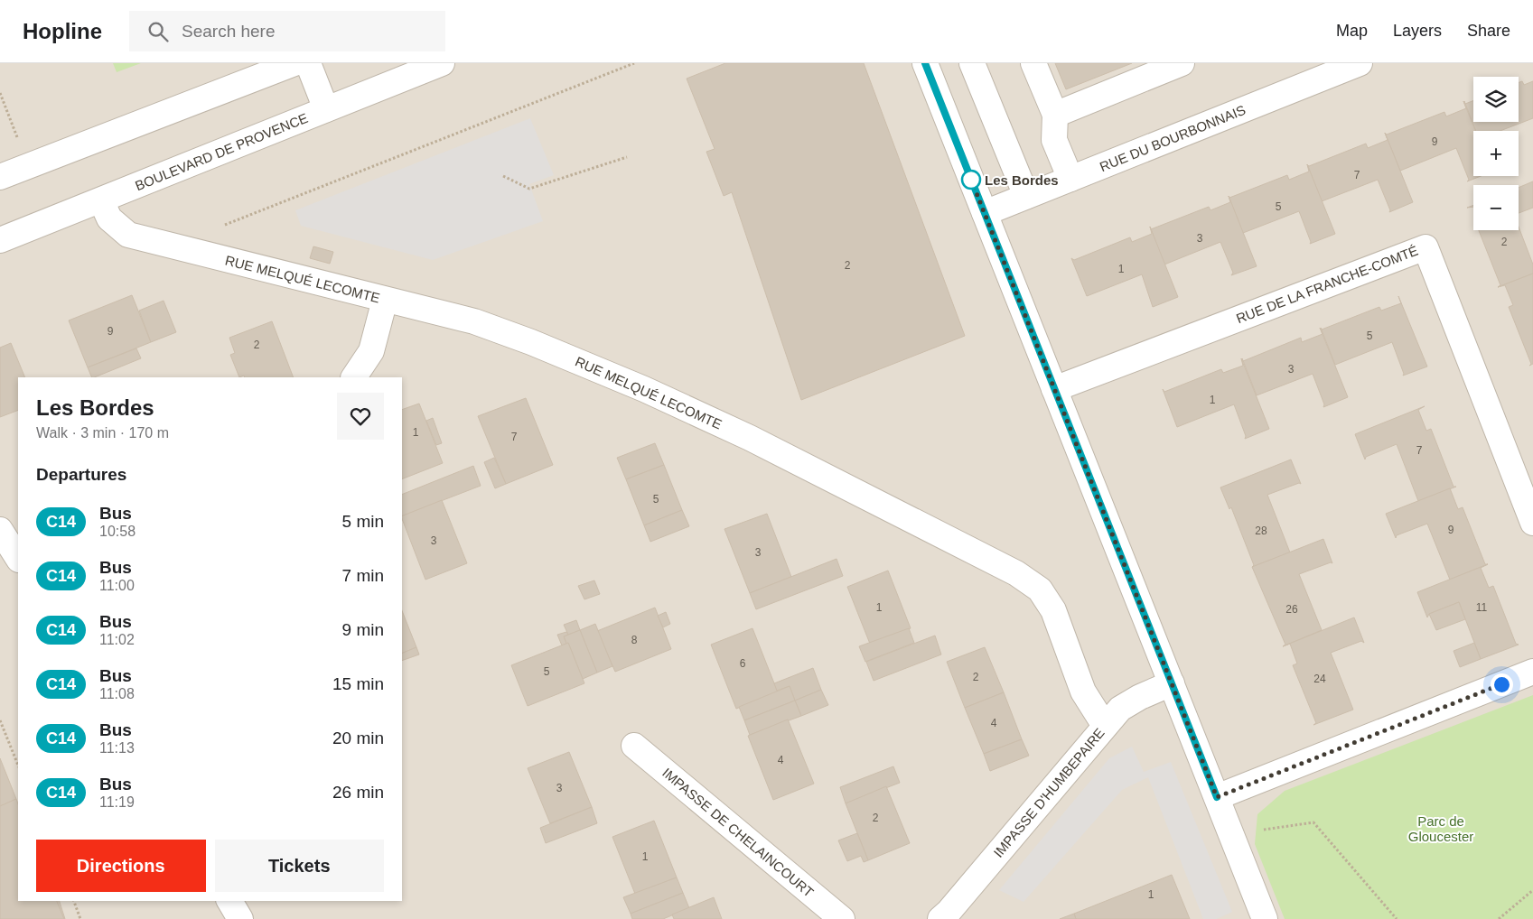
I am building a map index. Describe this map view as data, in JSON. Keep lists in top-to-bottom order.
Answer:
{
  "streets": {
    "street": [
      "RUE DU BOURBONNAIS",
      "BOULEVARD DE PROVENCE",
      "RUE MELQUÉ LECOMTE",
      "RUE DE LA FRANCHE-COMTÉ",
      "IMPASSE D'HUMBEPAIRE",
      "IMPASSE DE CHELAINCOURT"
    ]
  },
  "crossings": [
    ["BOULEVARD DE PROVENCE", "RUE MELQUÉ LECOMTE"],
    ["RUE MELQUÉ LECOMTE", "IMPASSE D'HUMBEPAIRE"]
  ],
  "parks": ["Parc de Gloucester"],
  "places": ["Les Bordes"],
  "lines": ["bus line C14"],
  "house_numbers": [
    "9",
    "7",
    "5",
    "3",
    "2",
    "2",
    "1",
    "9",
    "5",
    "2",
    "3",
    "1",
    "1",
    "7",
    "7",
    "5",
    "9",
    "28",
    "3",
    "3",
    "1",
    "11",
    "26",
    "8",
    "6",
    "5",
    "2",
    "24",
    "4",
    "4",
    "3",
    "2",
    "1",
    "1"
  ],
  "page": {
    "header": "Hopline",
    "search": "Search here",
    "nav": ["Map", "Layers", "Share"],
    "map_buttons": ["+", "−"],
    "heading": [
      ["Les Bordes", "Walk · 3 min · 170 m"],
      "Departures"
    ],
    "list": [
      {
        "mark": "C14",
        "name": "Bus",
        "note": "10:58",
        "value": "5 min"
      },
      {
        "mark": "C14",
        "name": "Bus",
        "note": "11:00",
        "value": "7 min"
      },
      {
        "mark": "C14",
        "name": "Bus",
        "note": "11:02",
        "value": "9 min"
      },
      {
        "mark": "C14",
        "name": "Bus",
        "note": "11:08",
        "value": "15 min"
      },
      {
        "mark": "C14",
        "name": "Bus",
        "note": "11:13",
        "value": "20 min"
      },
      {
        "mark": "C14",
        "name": "Bus",
        "note": "11:19",
        "value": "26 min"
      }
    ],
    "buttons": ["Directions", "Tickets"]
  }
}
